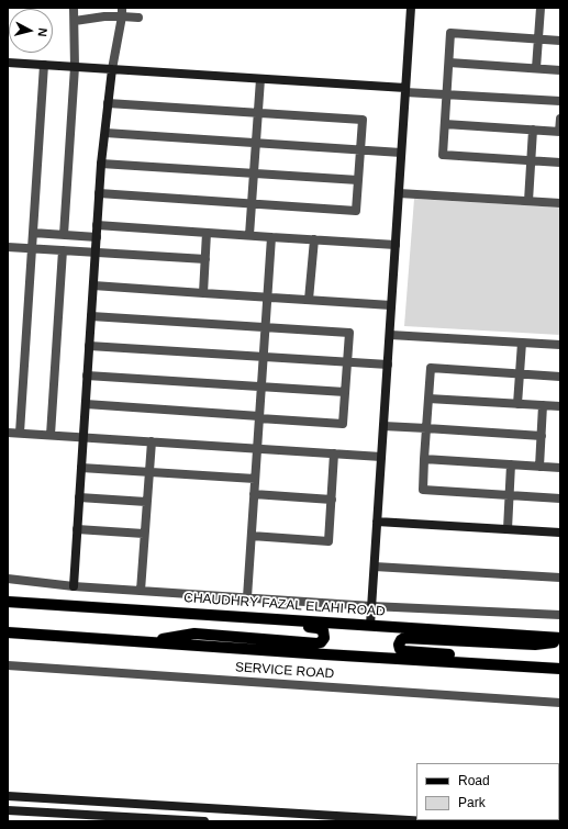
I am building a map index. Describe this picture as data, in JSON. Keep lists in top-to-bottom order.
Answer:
{
  "streets": {
    "main road": ["CHAUDHRY FAZAL ELAHI ROAD"],
    "street": ["SERVICE ROAD"]
  },
  "legend": ["Road", "Park"],
  "north": "right"
}
